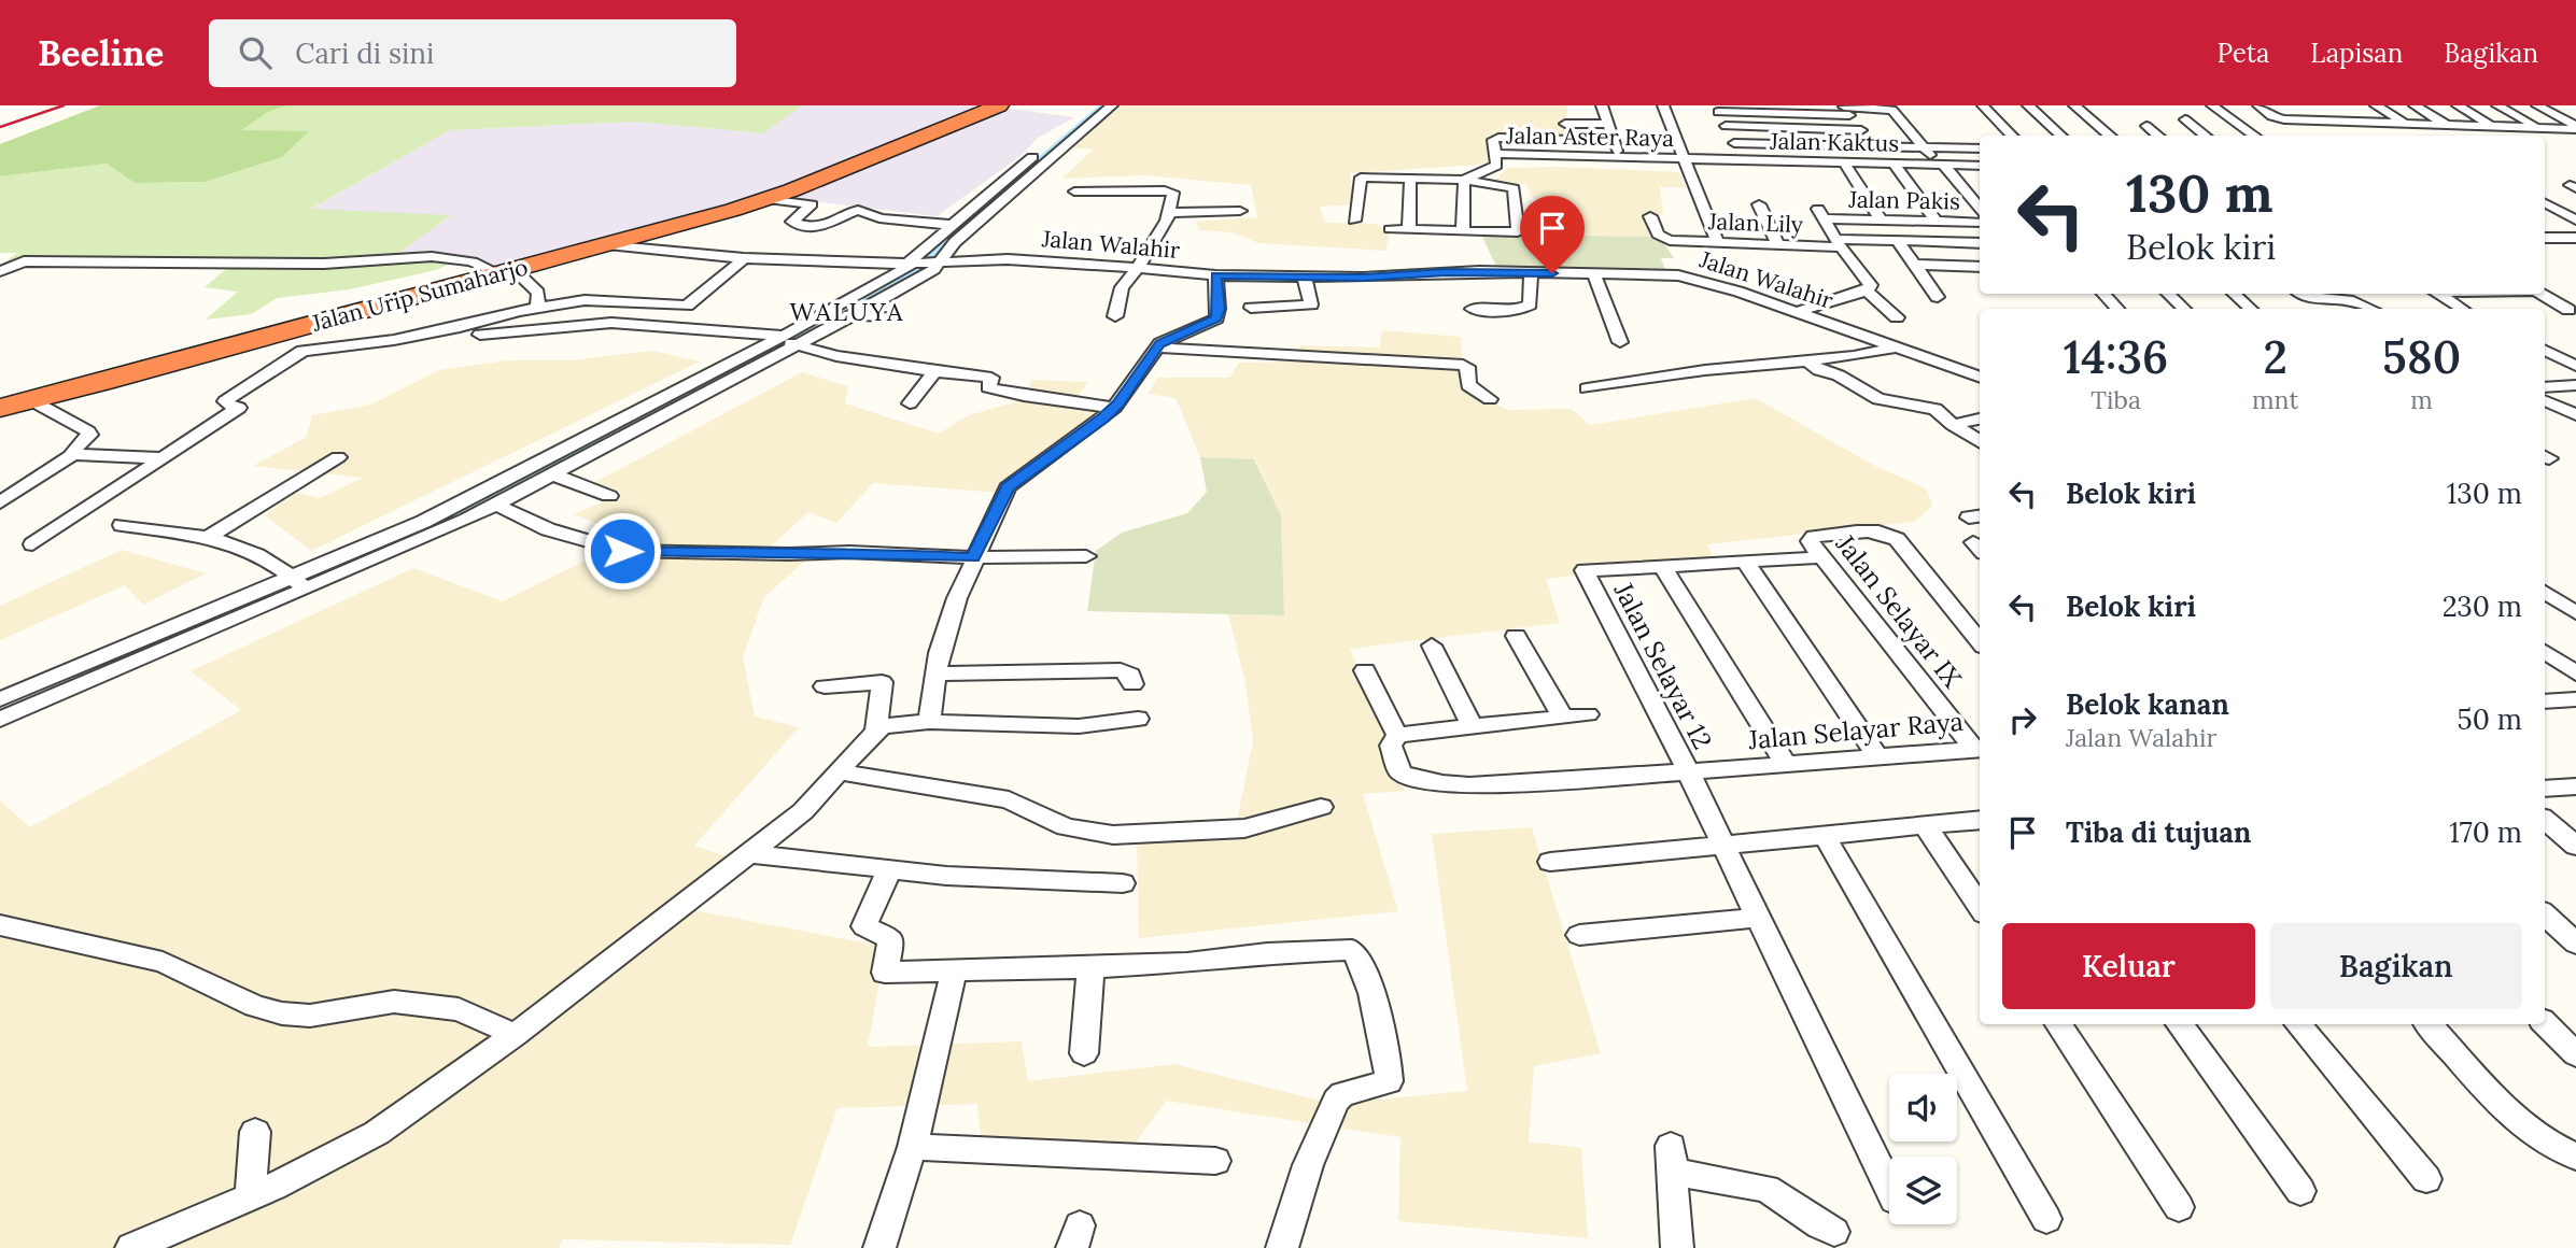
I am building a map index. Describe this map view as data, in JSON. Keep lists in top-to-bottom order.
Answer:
{
  "streets": {
    "highway": ["Jalan Urip Sumaharjo"],
    "street": [
      "Jalan Aster Raya",
      "Jalan Kaktus",
      "Jalan Pakis",
      "Jalan Lily",
      "Jalan Walahir",
      "Jalan Selayar IX",
      "Jalan Selayar 12",
      "Jalan Selayar Raya"
    ]
  },
  "crossings": [
    ["Jalan Aster Raya", "Jalan Kaktus"],
    ["Jalan Pakis", "Jalan Lily"],
    ["Jalan Walahir", "Jalan Urip Sumaharjo"],
    ["Jalan Selayar IX", "Jalan Selayar Raya"],
    ["Jalan Selayar 12", "Jalan Selayar Raya"]
  ],
  "districts": ["WALUYA"],
  "page": {
    "header": "Beeline",
    "search": "Cari di sini",
    "nav": ["Peta", "Lapisan", "Bagikan"],
    "turn": ["130 m", "Belok kiri"],
    "eta": [
      "14:36",
      "Tiba",
      "2",
      "mnt",
      "580",
      "m"
    ],
    "list": [
      {
        "name": "Belok kiri",
        "value": "130 m"
      },
      {
        "name": "Belok kiri",
        "value": "230 m"
      },
      {
        "name": "Belok kanan",
        "note": "Jalan Walahir",
        "value": "50 m"
      },
      {
        "name": "Tiba di tujuan",
        "value": "170 m"
      }
    ],
    "buttons": ["Keluar", "Bagikan"]
  }
}
